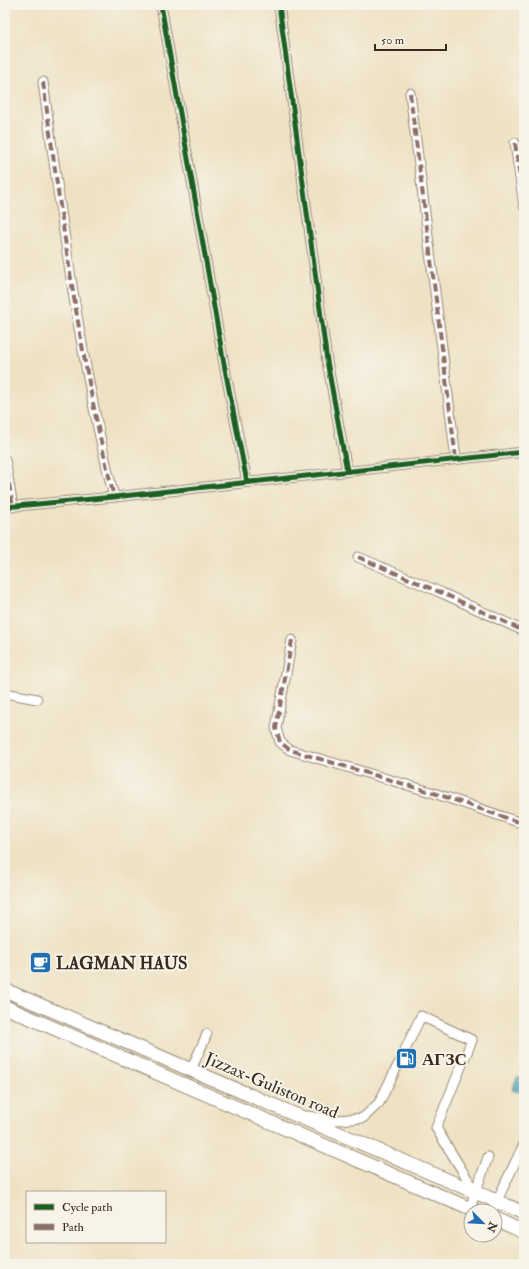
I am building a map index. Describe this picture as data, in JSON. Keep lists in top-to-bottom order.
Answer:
{
  "streets": {
    "highway": ["Jizzax-Guliston road"]
  },
  "places": {
    "cafe": ["LAGMAN HAUS"],
    "fuel station": ["АГЗС"]
  },
  "legend": ["Cycle path", "Path"],
  "scale_bar": "50 m",
  "north": "bottom right"
}
